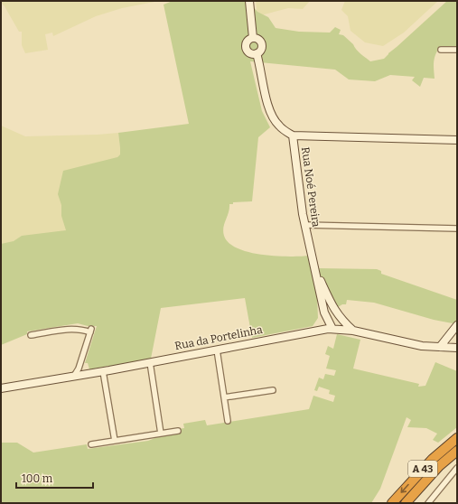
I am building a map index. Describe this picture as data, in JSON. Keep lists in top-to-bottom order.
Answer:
{
  "streets": {
    "highway": ["A 43"],
    "street": ["Rua Noé Pereira", "Rua da Portelinha"]
  },
  "crossings": [
    ["Rua Noé Pereira", "Rua da Portelinha"]
  ],
  "scale_bar": "100 m"
}
